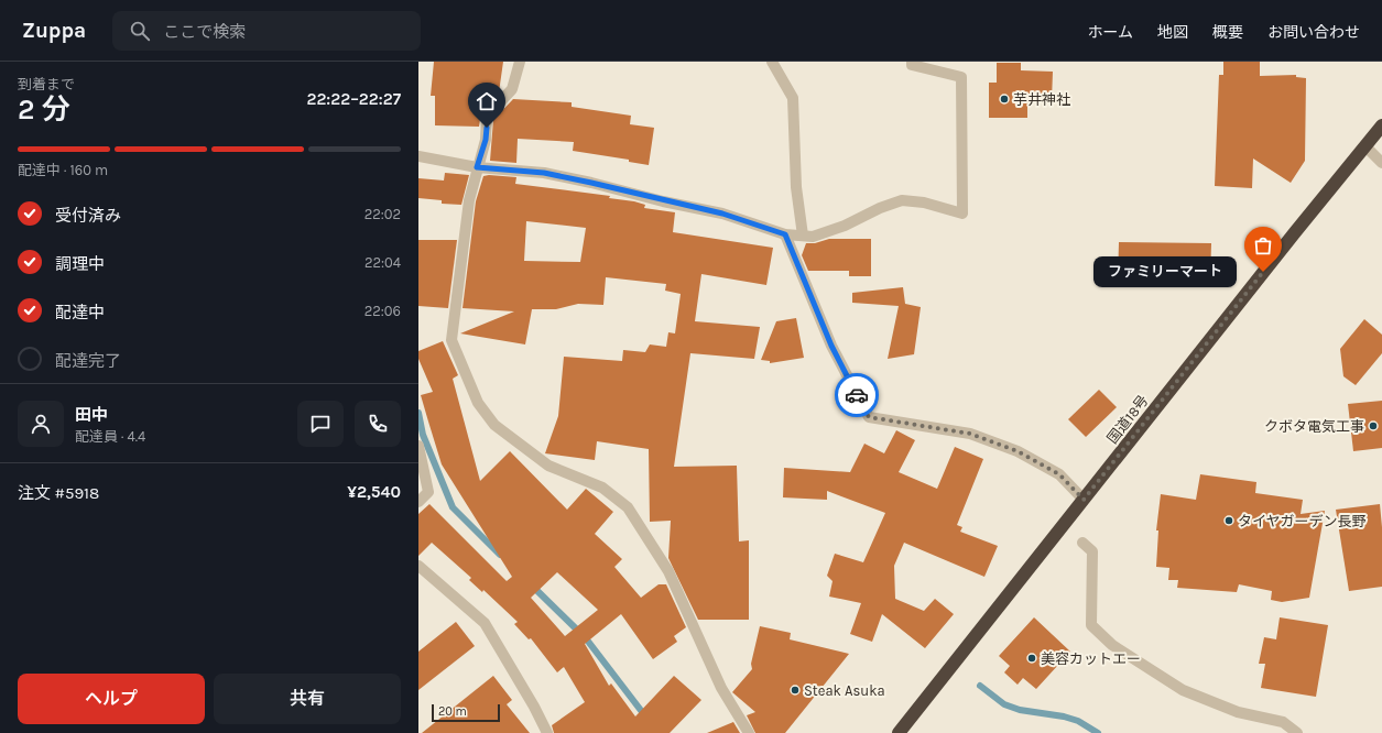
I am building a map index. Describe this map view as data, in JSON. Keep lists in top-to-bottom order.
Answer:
{
  "streets": {
    "highway": ["国道18号"]
  },
  "places": [
    "芋井神社",
    "ファミリーマート",
    "クボタ電気工事",
    "タイヤガーデン長野",
    "美容カットエー",
    "Steak Asuka"
  ],
  "scale_bar": "20 m",
  "page": {
    "header": "Zuppa",
    "search": "ここで検索",
    "nav": [
      "ホーム",
      "地図",
      "概要",
      "お問い合わせ"
    ],
    "heading": ["2 分", "到着まで", "22:22–22:27"],
    "panel": [
      "田中",
      "配達員 · 4.4",
      "注文 #5918",
      "¥2,540"
    ],
    "bar": "配達中 · 160 m",
    "list": [
      ["受付済み", "22:02"],
      ["調理中", "22:04"],
      ["配達中", "22:06"],
      "配達完了"
    ],
    "bubble": "ファミリーマート",
    "buttons": ["ヘルプ", "共有"],
    "scale": "20 m"
  }
}
